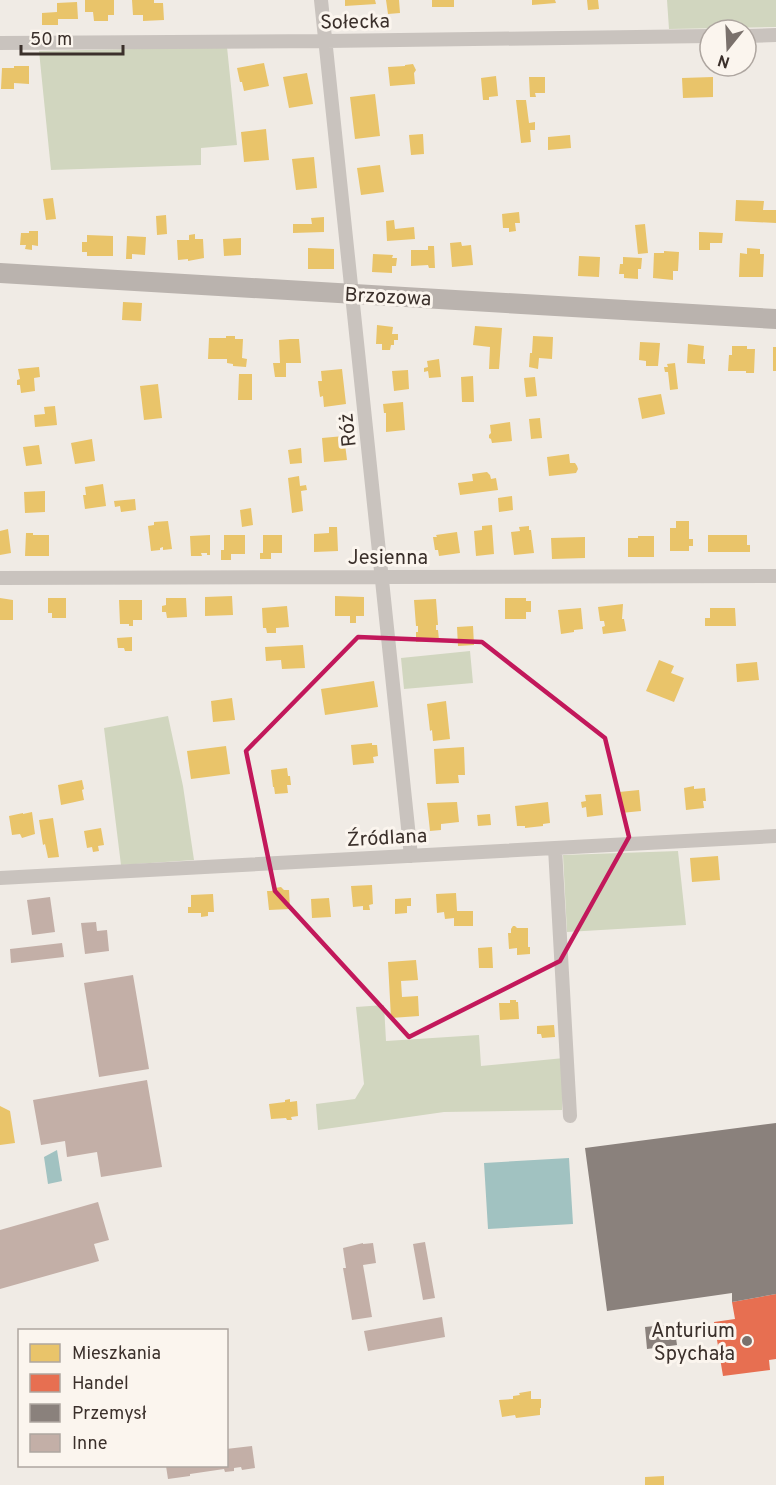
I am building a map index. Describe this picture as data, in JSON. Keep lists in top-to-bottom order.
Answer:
{
  "streets": {
    "street": [
      "Sołecka",
      "Brzozowa",
      "Róż",
      "Jesienna",
      "Źródlana"
    ]
  },
  "crossings": [
    ["Sołecka", "Róż"],
    ["Brzozowa", "Róż"],
    ["Róż", "Jesienna"],
    ["Róż", "Źródlana"]
  ],
  "places": ["Anturium Spychała"],
  "legend": [
    "Mieszkania",
    "Handel",
    "Przemysł",
    "Inne"
  ],
  "scale_bar": "50 m",
  "north": "bottom"
}
